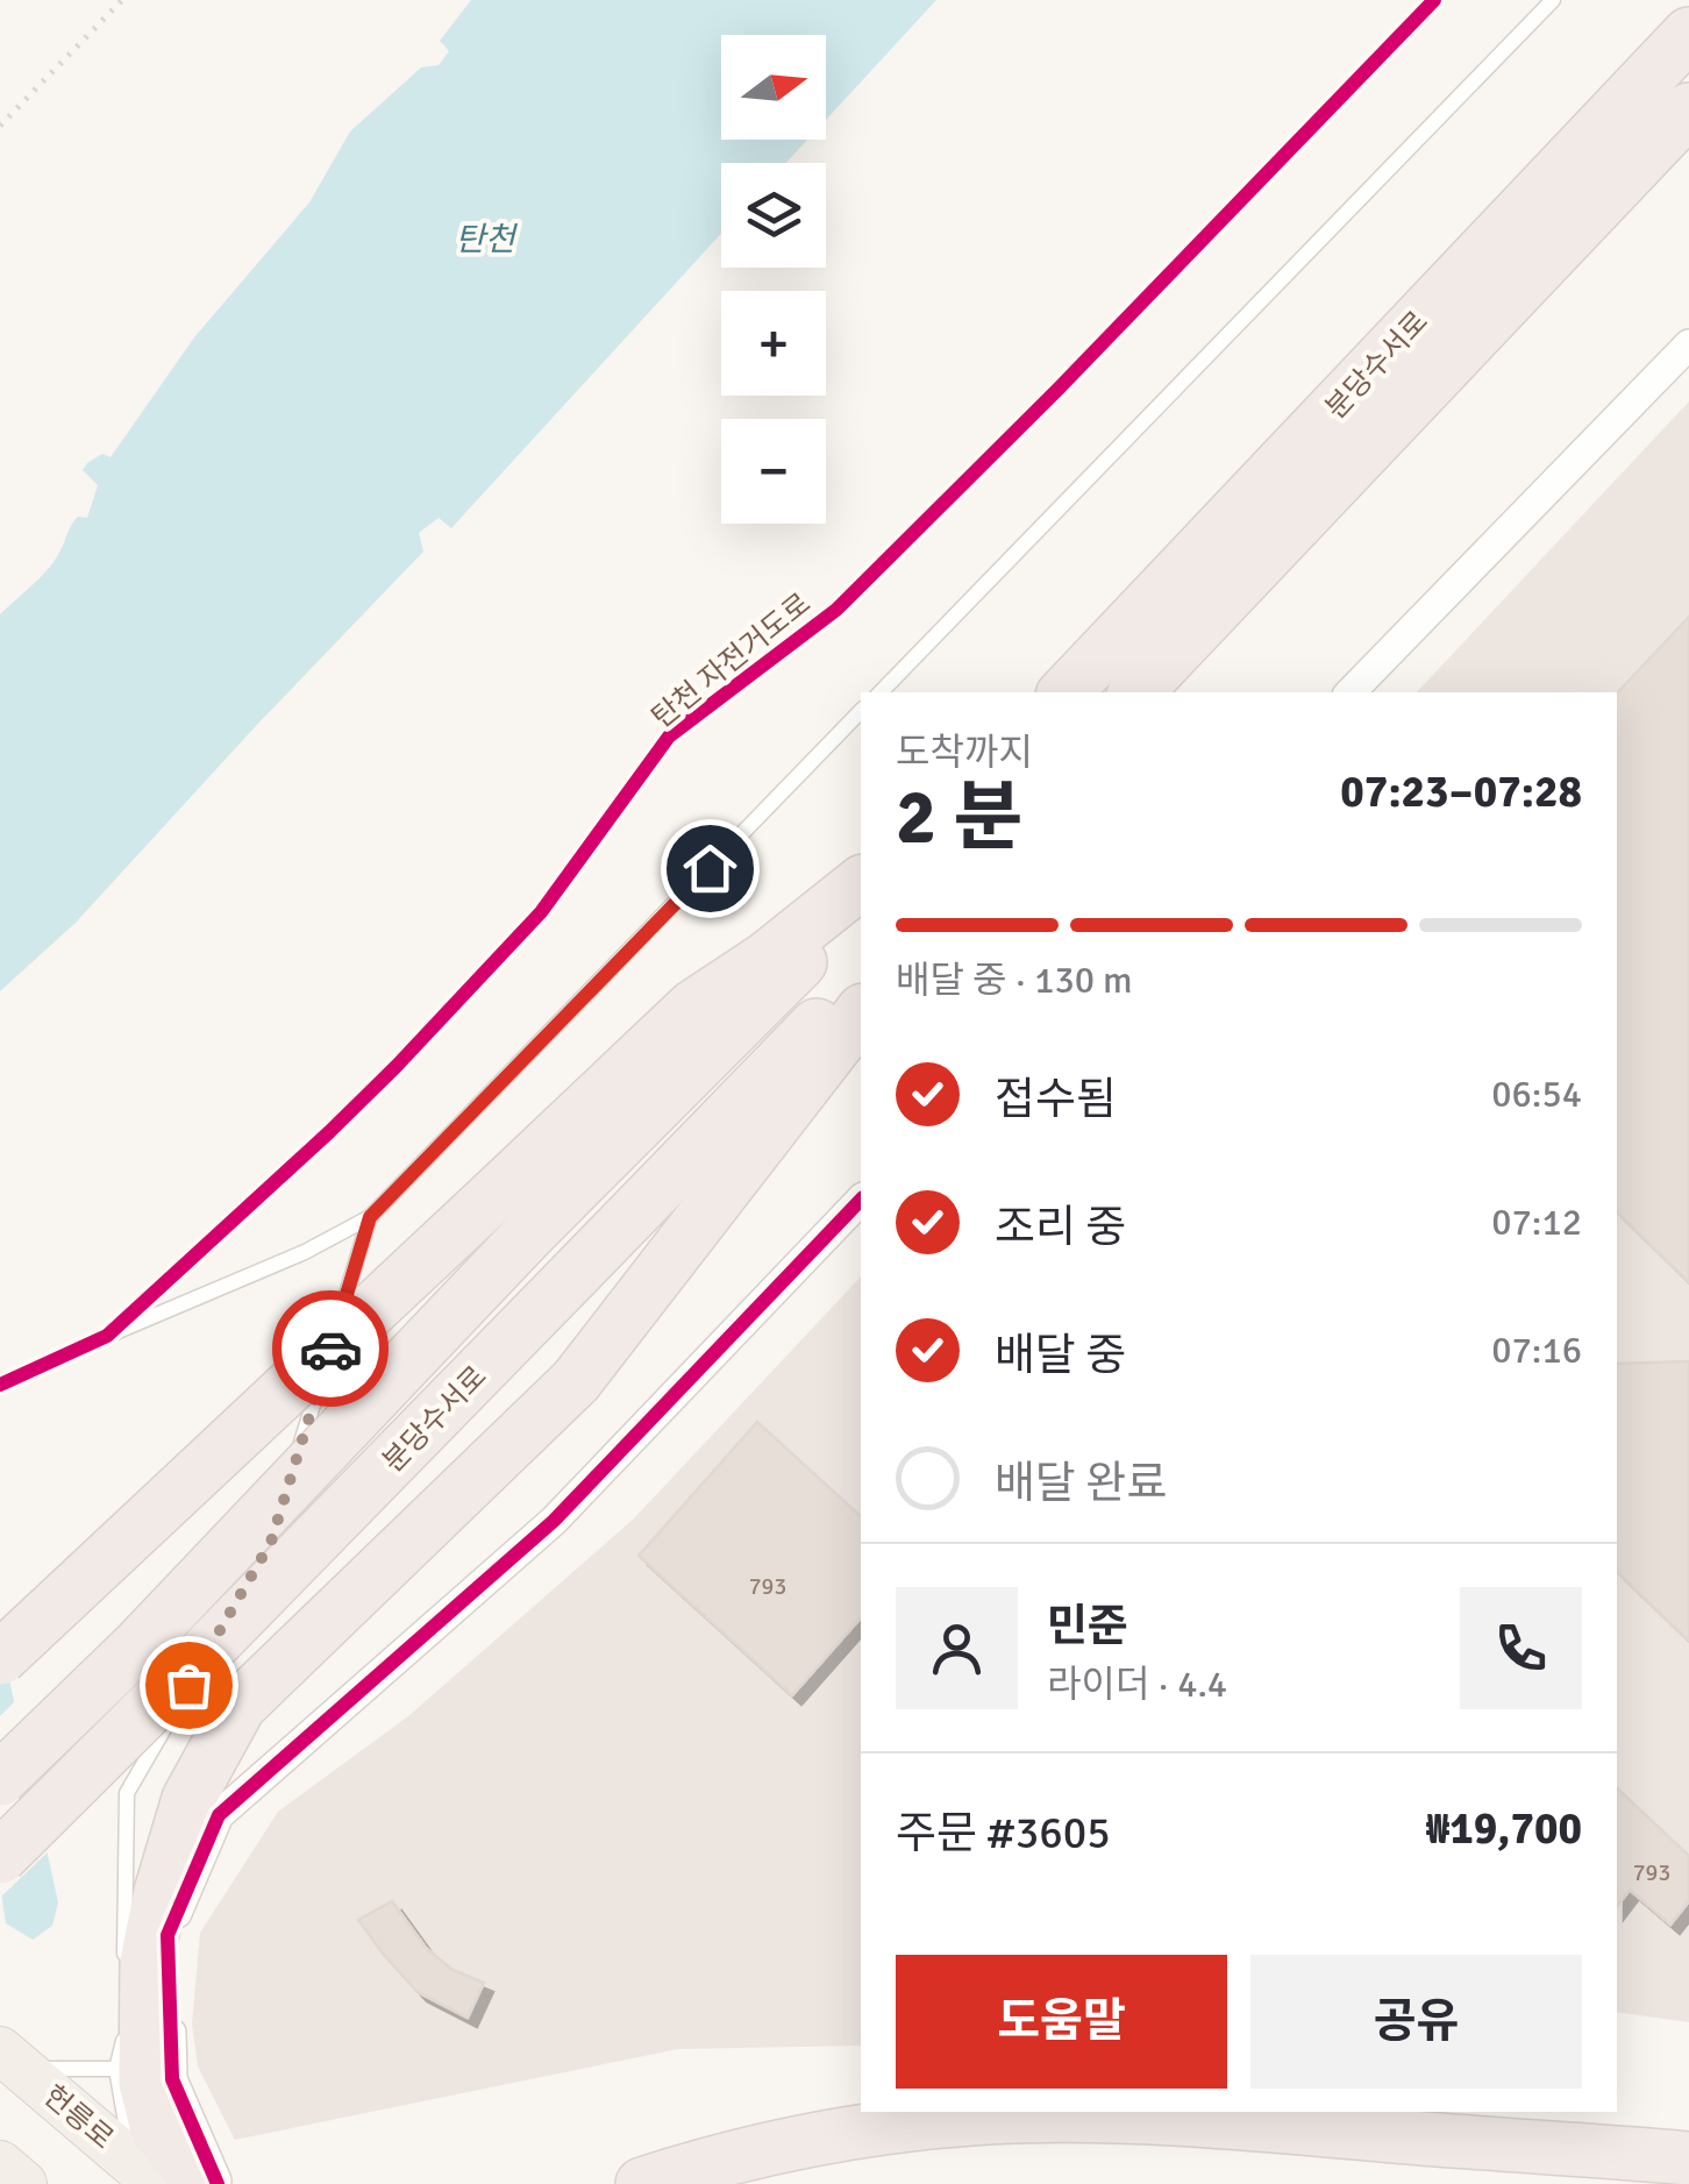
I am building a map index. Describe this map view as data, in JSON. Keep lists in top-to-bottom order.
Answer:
{
  "streets": {
    "highway": ["분당수서로"],
    "main road": ["헌릉로"],
    "cycle path": ["탄천 자전거도로"]
  },
  "water": ["탄천"],
  "house_numbers": ["793", "793"],
  "north": "right",
  "page": {
    "map_buttons": ["+", "−"],
    "heading": ["2 분", "도착까지", "07:23–07:28"],
    "panel": [
      "민준",
      "라이더 · 4.4",
      "주문 #3605",
      "₩19,700"
    ],
    "bar": "배달 중 · 130 m",
    "list": [
      ["접수됨", "06:54"],
      ["조리 중", "07:12"],
      ["배달 중", "07:16"],
      "배달 완료"
    ],
    "buttons": ["도움말", "공유"]
  }
}
